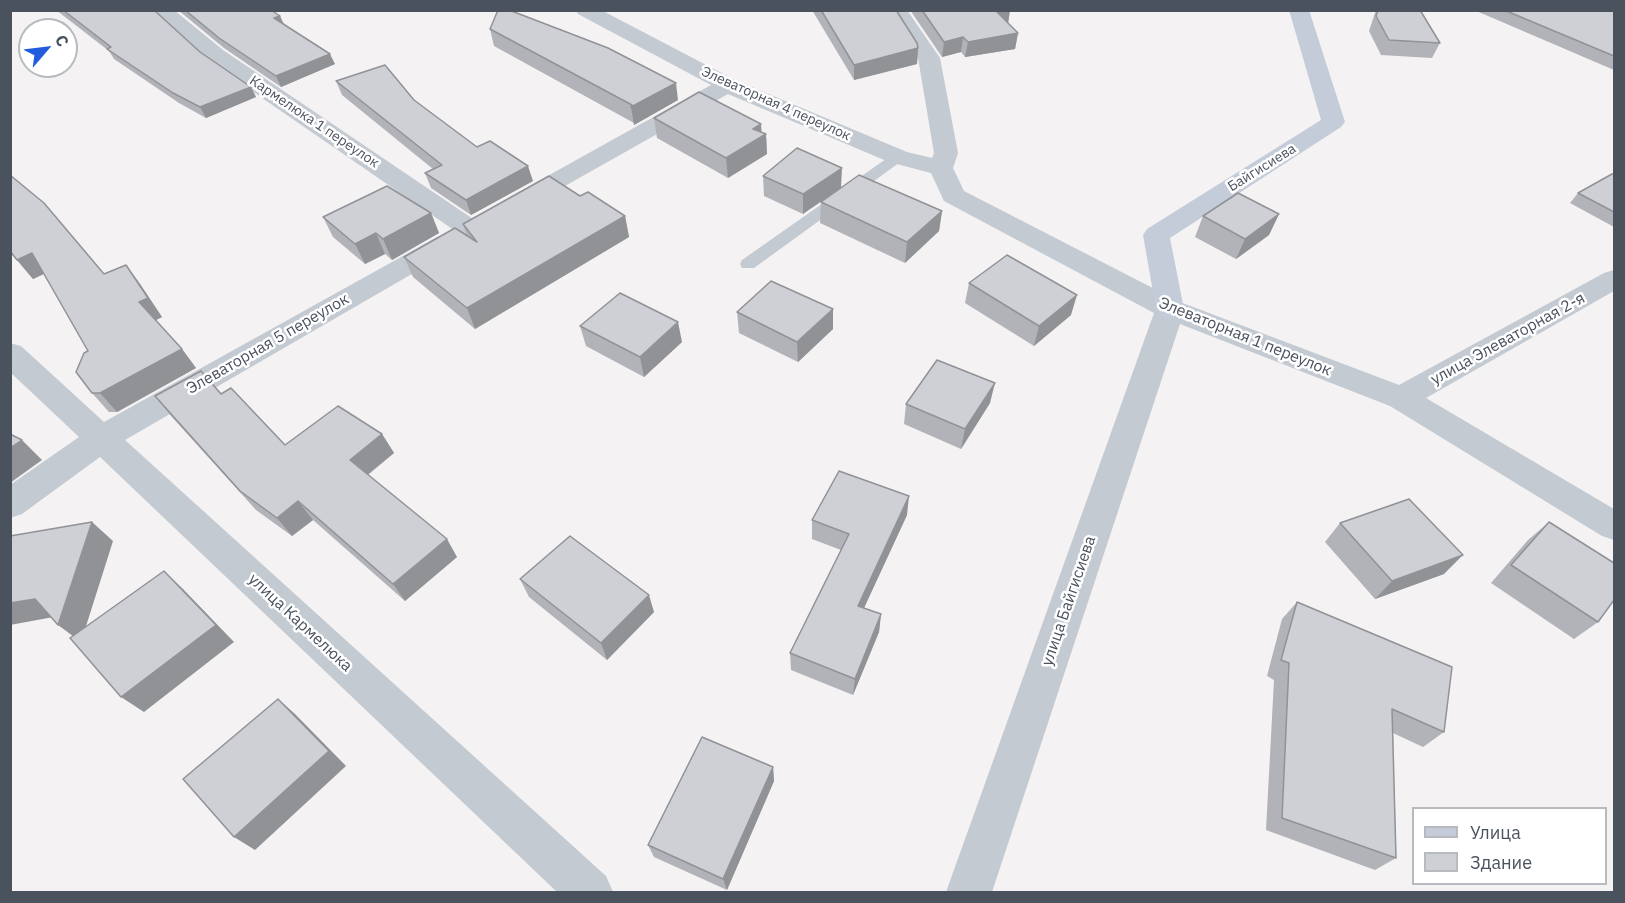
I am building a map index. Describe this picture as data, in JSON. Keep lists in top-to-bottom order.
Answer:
{
  "streets": {
    "street": [
      "Элеваторная 4 переулок",
      "Кармелюка 1 переулок",
      "Байгисиева",
      "Элеваторная 1 переулок",
      "улица Элеваторная 2-я",
      "Элеваторная 5 переулок",
      "улица Байгисиева",
      "улица Кармелюка"
    ]
  },
  "crossings": [
    ["Элеваторная 4 переулок", "Элеваторная 1 переулок"],
    ["Элеваторная 4 переулок", "Элеваторная 5 переулок"],
    ["Кармелюка 1 переулок", "Элеваторная 5 переулок"],
    ["Байгисиева", "Элеваторная 1 переулок"],
    ["Байгисиева", "улица Байгисиева"],
    ["Элеваторная 1 переулок", "улица Элеваторная 2-я"],
    ["Элеваторная 1 переулок", "улица Байгисиева"],
    ["Элеваторная 5 переулок", "улица Кармелюка"]
  ],
  "legend": ["Улица", "Здание"],
  "north": "top right"
}
